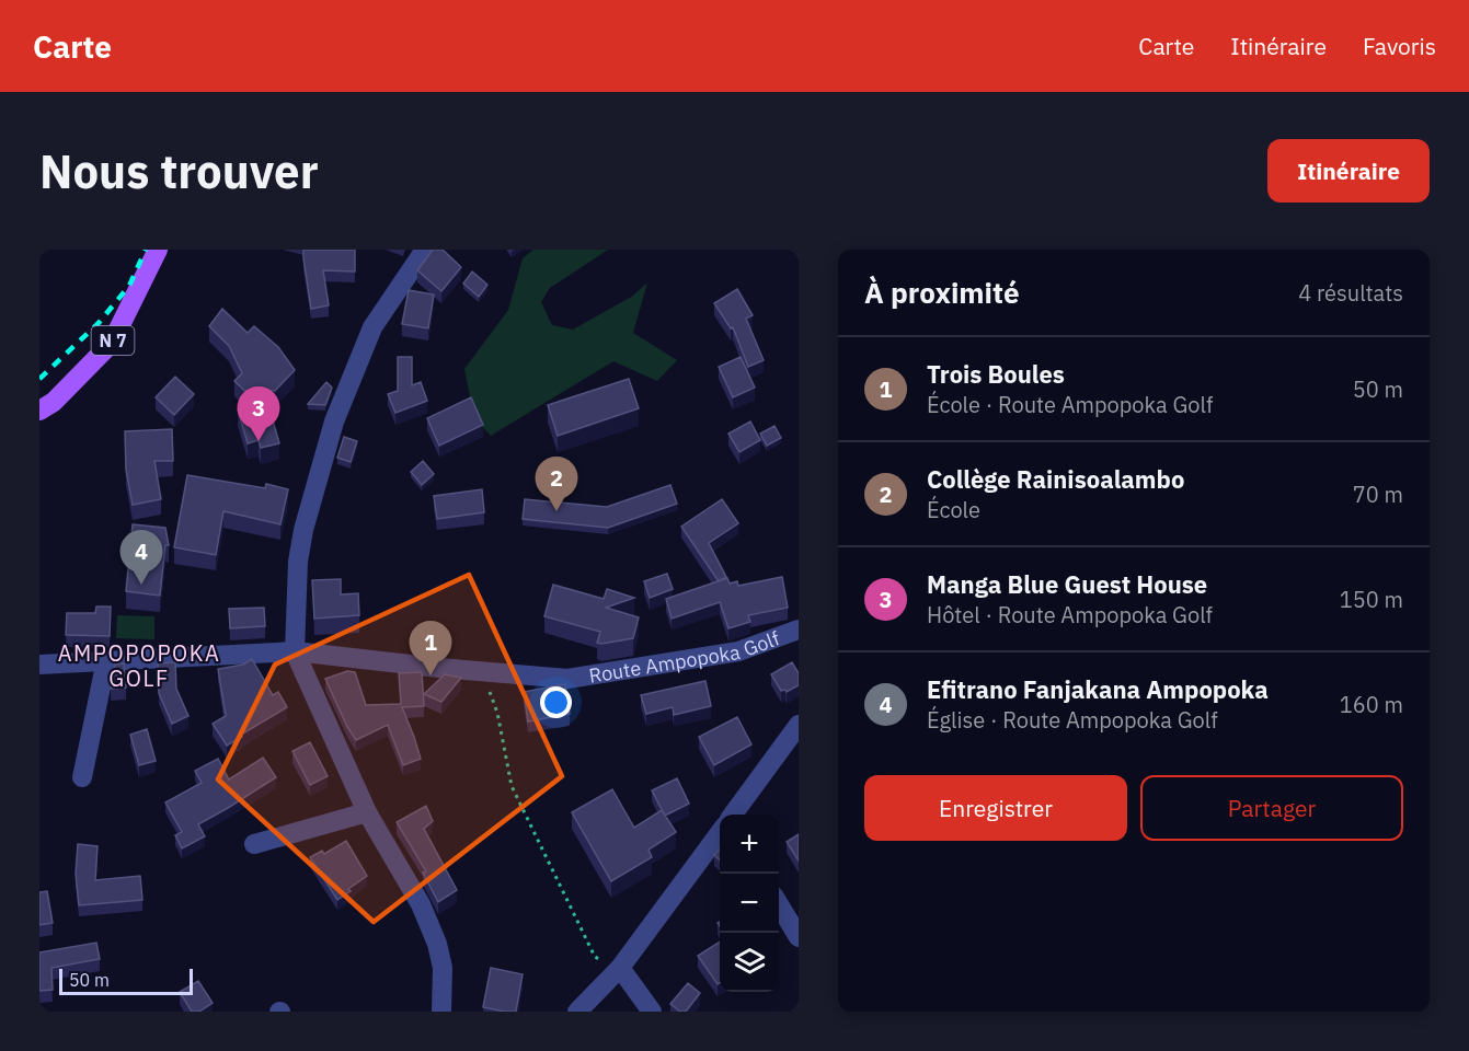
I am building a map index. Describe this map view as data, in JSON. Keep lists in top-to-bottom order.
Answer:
{
  "streets": {
    "main road": ["N 7"],
    "street": ["Route Ampopoka Golf"]
  },
  "districts": ["AMPOPOPOKA GOLF"],
  "scale_bar": "50 m",
  "page": {
    "header": "Carte",
    "nav": ["Carte", "Itinéraire", "Favoris"],
    "buttons": [
      "Itinéraire",
      ["Enregistrer", "Partager"]
    ],
    "title": "Nous trouver",
    "heading": ["À proximité", "4 résultats"],
    "list": [
      {
        "mark": "1",
        "name": "Trois Boules",
        "note": "École · Route Ampopoka Golf",
        "value": "50 m"
      },
      {
        "mark": "2",
        "name": "Collège Rainisoalambo",
        "note": "École",
        "value": "70 m"
      },
      {
        "mark": "3",
        "name": "Manga Blue Guest House",
        "note": "Hôtel · Route Ampopoka Golf",
        "value": "150 m"
      },
      {
        "mark": "4",
        "name": "Efitrano Fanjakana Ampopoka",
        "note": "Église · Route Ampopoka Golf",
        "value": "160 m"
      }
    ],
    "pins": [
      "3",
      "2",
      "4",
      "1"
    ],
    "map_buttons": ["+", "−"],
    "scale": "50 m"
  }
}
